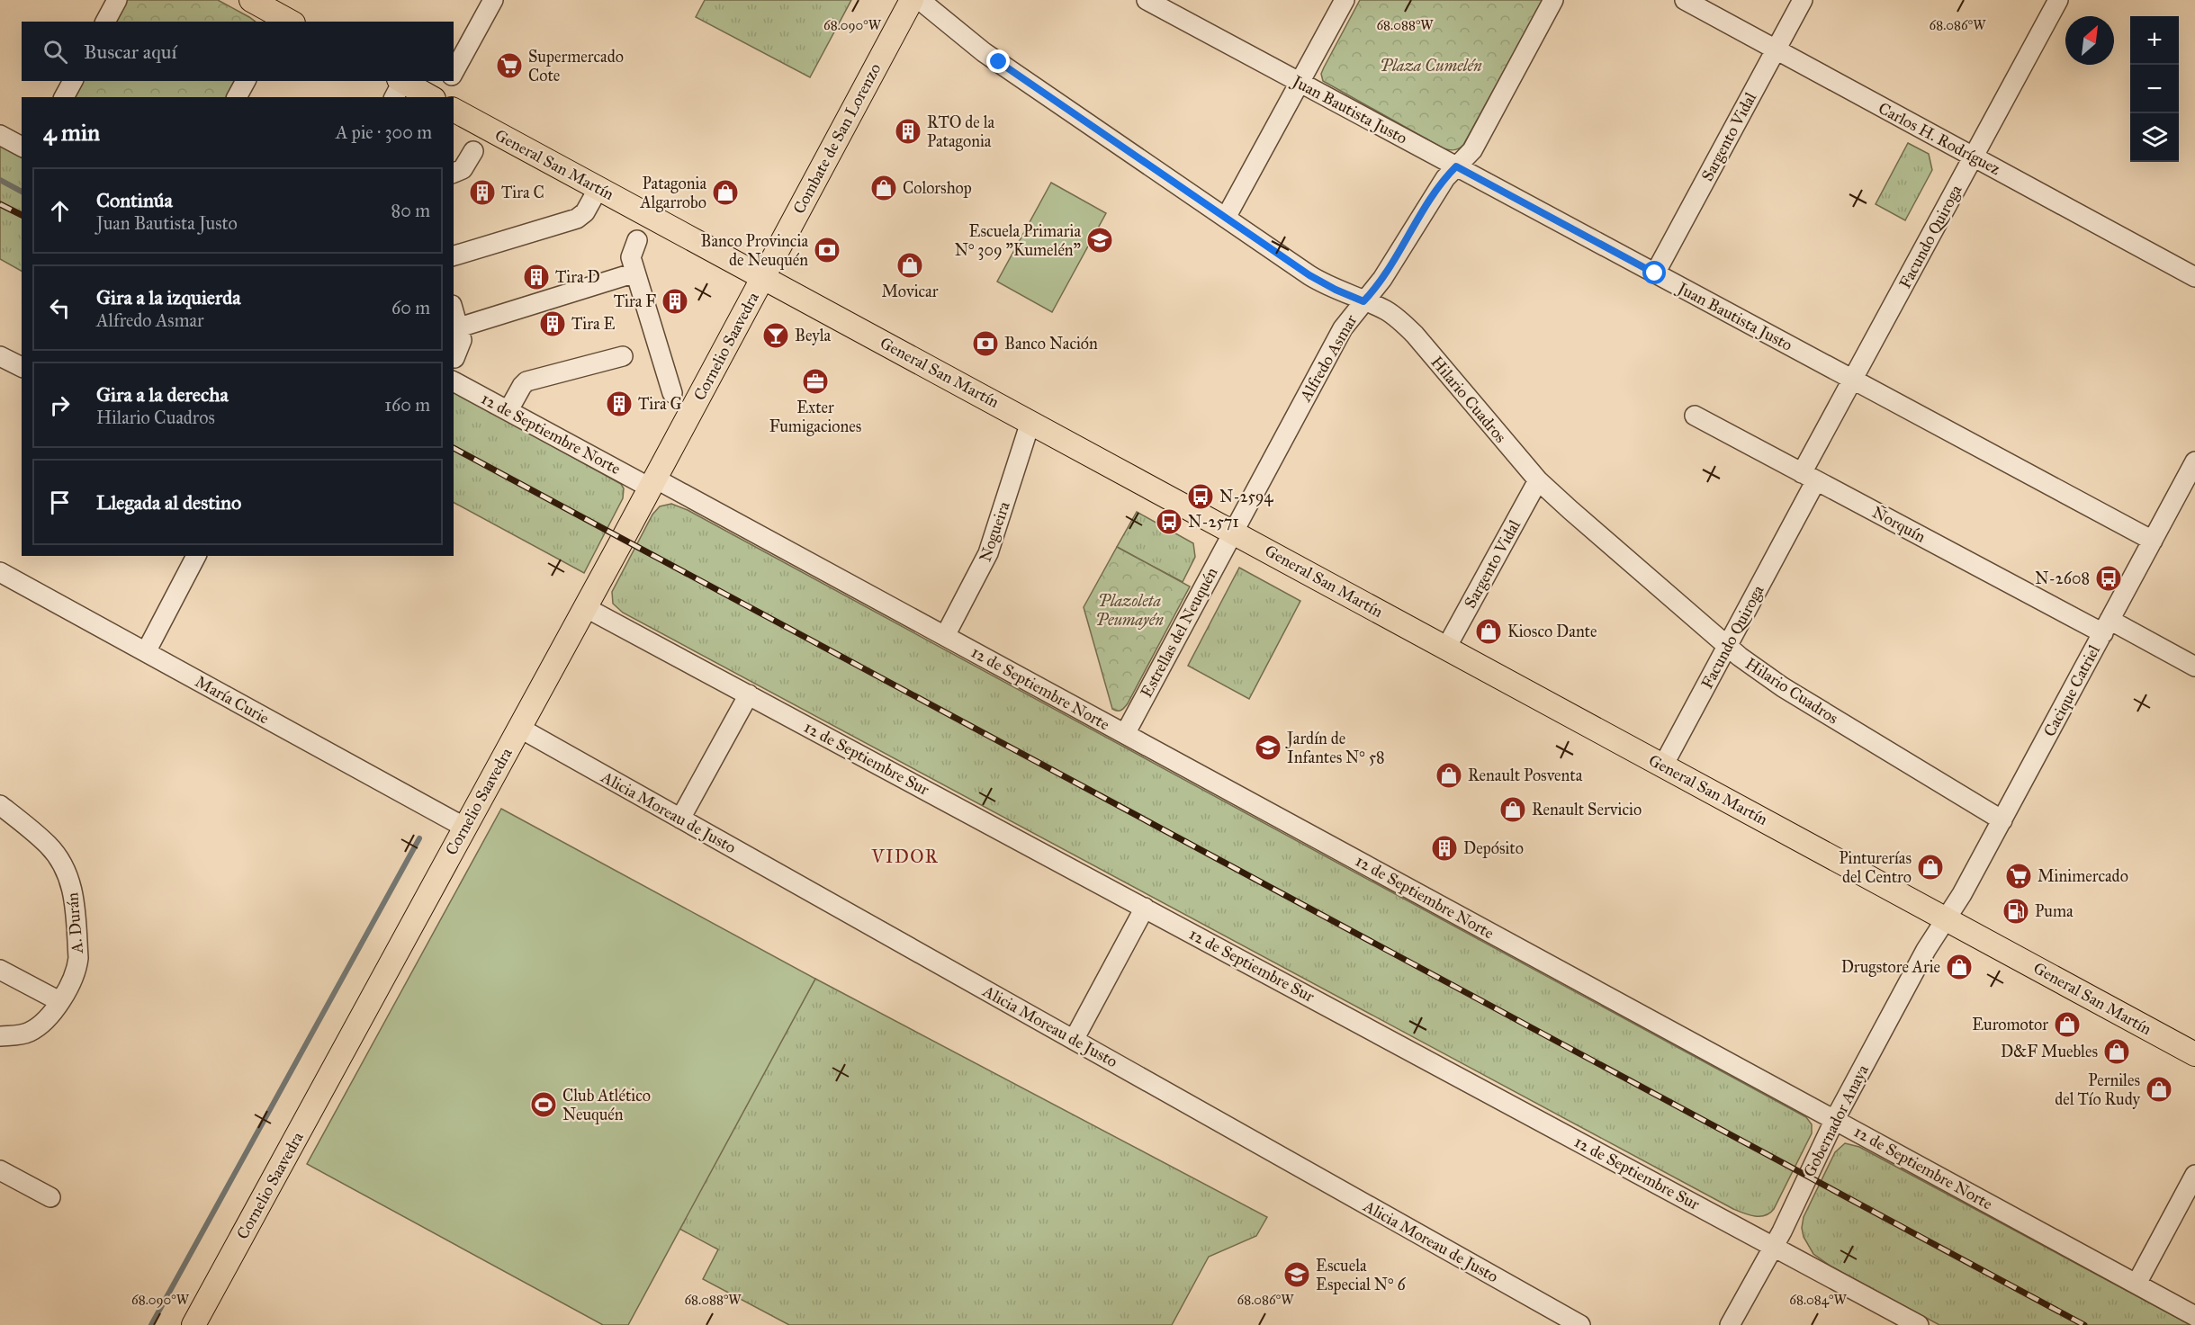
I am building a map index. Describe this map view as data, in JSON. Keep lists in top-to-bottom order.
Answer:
{
  "streets": {
    "main road": ["Combate de San Lorenzo", "General San Martín", "Cornelio Saavedra"],
    "street": [
      "Juan Bautista Justo",
      "Sargento Vidal",
      "Carlos H. Rodríguez",
      "Facundo Quiroga",
      "Alfredo Asmar",
      "Hilario Cuadros",
      "12 de Septiembre Norte",
      "Ñorquín",
      "Nogueira",
      "Estrellas del Neuquén",
      "Cacique Catriel",
      "María Curie",
      "12 de Septiembre Sur",
      "Alicia Moreau de Justo",
      "A. Durán",
      "Gobernador Anaya"
    ]
  },
  "crossings": [
    ["Juan Bautista Justo", "Sargento Vidal"],
    ["Juan Bautista Justo", "Facundo Quiroga"],
    ["Juan Bautista Justo", "Alfredo Asmar"],
    ["Juan Bautista Justo", "Cacique Catriel"],
    ["Sargento Vidal", "Carlos H. Rodríguez"],
    ["Sargento Vidal", "General San Martín"],
    ["Sargento Vidal", "Hilario Cuadros"],
    ["Combate de San Lorenzo", "General San Martín"],
    ["Combate de San Lorenzo", "Cornelio Saavedra"],
    ["Carlos H. Rodríguez", "Facundo Quiroga"],
    ["General San Martín", "Facundo Quiroga"],
    ["General San Martín", "Cornelio Saavedra"],
    ["General San Martín", "Alfredo Asmar"],
    ["General San Martín", "Nogueira"],
    ["General San Martín", "Estrellas del Neuquén"],
    ["General San Martín", "Cacique Catriel"],
    ["General San Martín", "Gobernador Anaya"],
    ["Facundo Quiroga", "Hilario Cuadros"],
    ["Facundo Quiroga", "Ñorquín"],
    ["Cornelio Saavedra", "12 de Septiembre Norte"],
    ["Cornelio Saavedra", "María Curie"],
    ["Cornelio Saavedra", "12 de Septiembre Sur"],
    ["Cornelio Saavedra", "Alicia Moreau de Justo"],
    ["Alfredo Asmar", "Hilario Cuadros"],
    ["Alfredo Asmar", "Estrellas del Neuquén"],
    ["Hilario Cuadros", "Cacique Catriel"],
    ["12 de Septiembre Norte", "Nogueira"],
    ["12 de Septiembre Norte", "Estrellas del Neuquén"],
    ["12 de Septiembre Norte", "Gobernador Anaya"],
    ["Ñorquín", "Cacique Catriel"],
    ["Cacique Catriel", "Gobernador Anaya"],
    ["12 de Septiembre Sur", "Gobernador Anaya"]
  ],
  "districts": ["VIDOR"],
  "parks": ["Plaza Cumelén", "Plazoleta Peumayén"],
  "places": {
    "supermarket": ["Supermercado Cote", "Minimercado"],
    "building": [
      "RTO de la Patagonia",
      "Tira C",
      "Tira D",
      "Tira F",
      "Tira E",
      "Tira G",
      "Depósito"
    ],
    "shop": [
      "Colorshop",
      "Patagonia Algarrobo",
      "Movicar",
      "Kiosco Dante",
      "Renault Posventa",
      "Renault Servicio",
      "Pinturerías del Centro",
      "Drugstore Arie",
      "Euromotor",
      "D&F Muebles",
      "Perniles del Tío Rudy"
    ],
    "school or university": ["Escuela Primaria N° 309 \"Kumelén\"", "Jardín de Infantes N° 58", "Escuela Especial N° 6"],
    "bank": ["Banco Provincia de Neuquén", "Banco Nación"],
    "bar": ["Beyla"],
    "office": ["Exter Fumigaciones"],
    "bus stop": ["N-2594", "N-2571", "N-2608"],
    "fuel station": ["Puma"],
    "sports": ["Club Atlético Neuquén"]
  },
  "north": "top right",
  "page": {
    "map_buttons": ["+", "−"],
    "search": "Buscar aquí",
    "heading": ["4 min", "A pie · 300 m"],
    "list": [
      ["Continúa", "Juan Bautista Justo", "80 m"],
      ["Gira a la izquierda", "Alfredo Asmar", "60 m"],
      ["Gira a la derecha", "Hilario Cuadros", "160 m"],
      "Llegada al destino"
    ]
  },
  "coordinates": [
    "68.090°W",
    "68.088°W",
    "68.086°W",
    "68.084°W"
  ]
}
